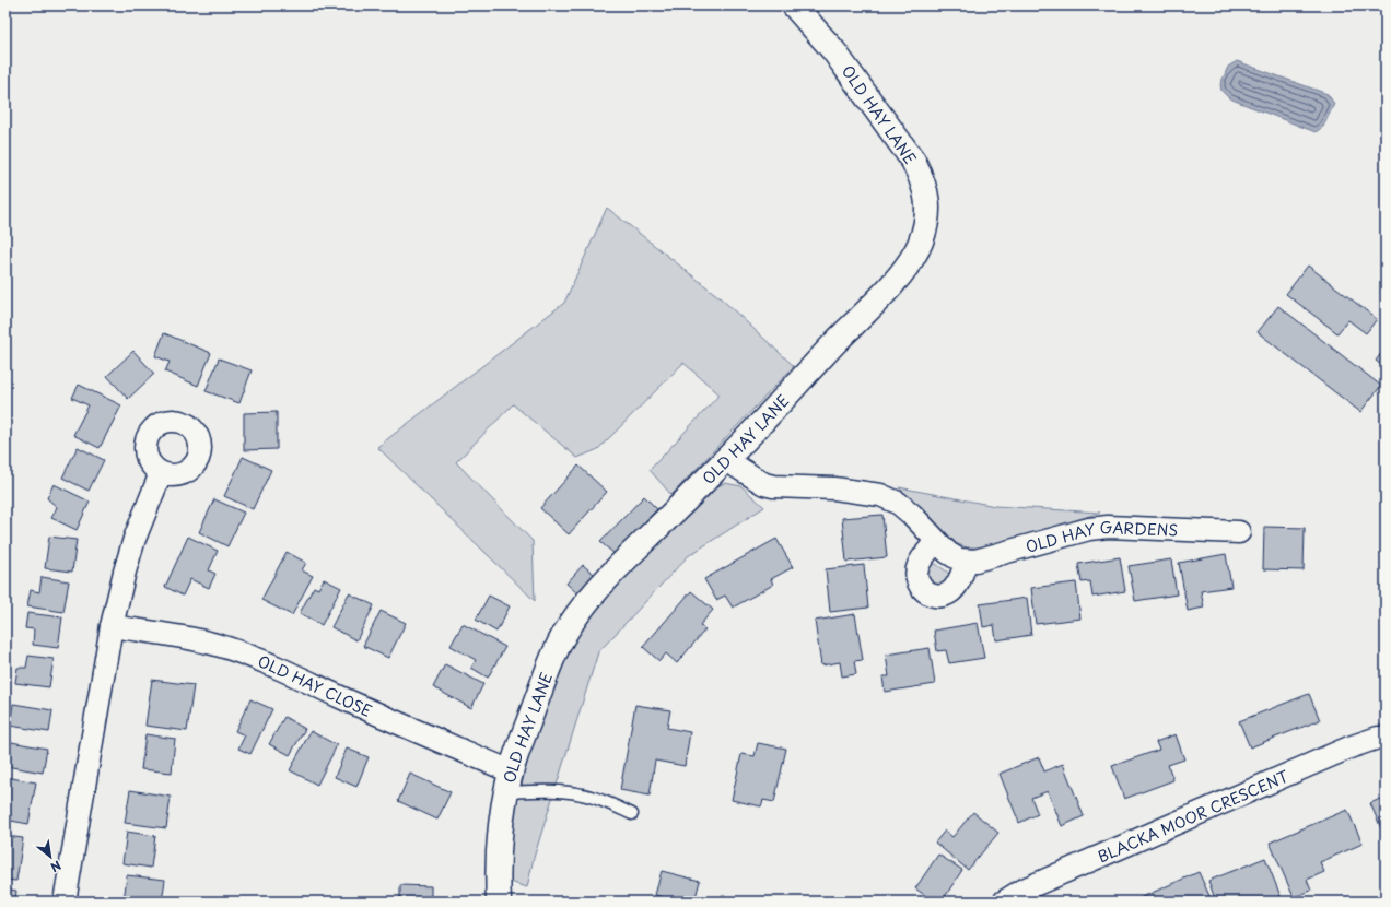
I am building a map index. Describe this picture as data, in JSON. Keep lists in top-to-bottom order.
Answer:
{
  "streets": {
    "street": [
      "OLD HAY LANE",
      "OLD HAY GARDENS",
      "OLD HAY CLOSE",
      "BLACKA MOOR CRESCENT"
    ]
  },
  "crossings": [
    ["OLD HAY LANE", "OLD HAY CLOSE"]
  ],
  "north": "bottom right"
}
